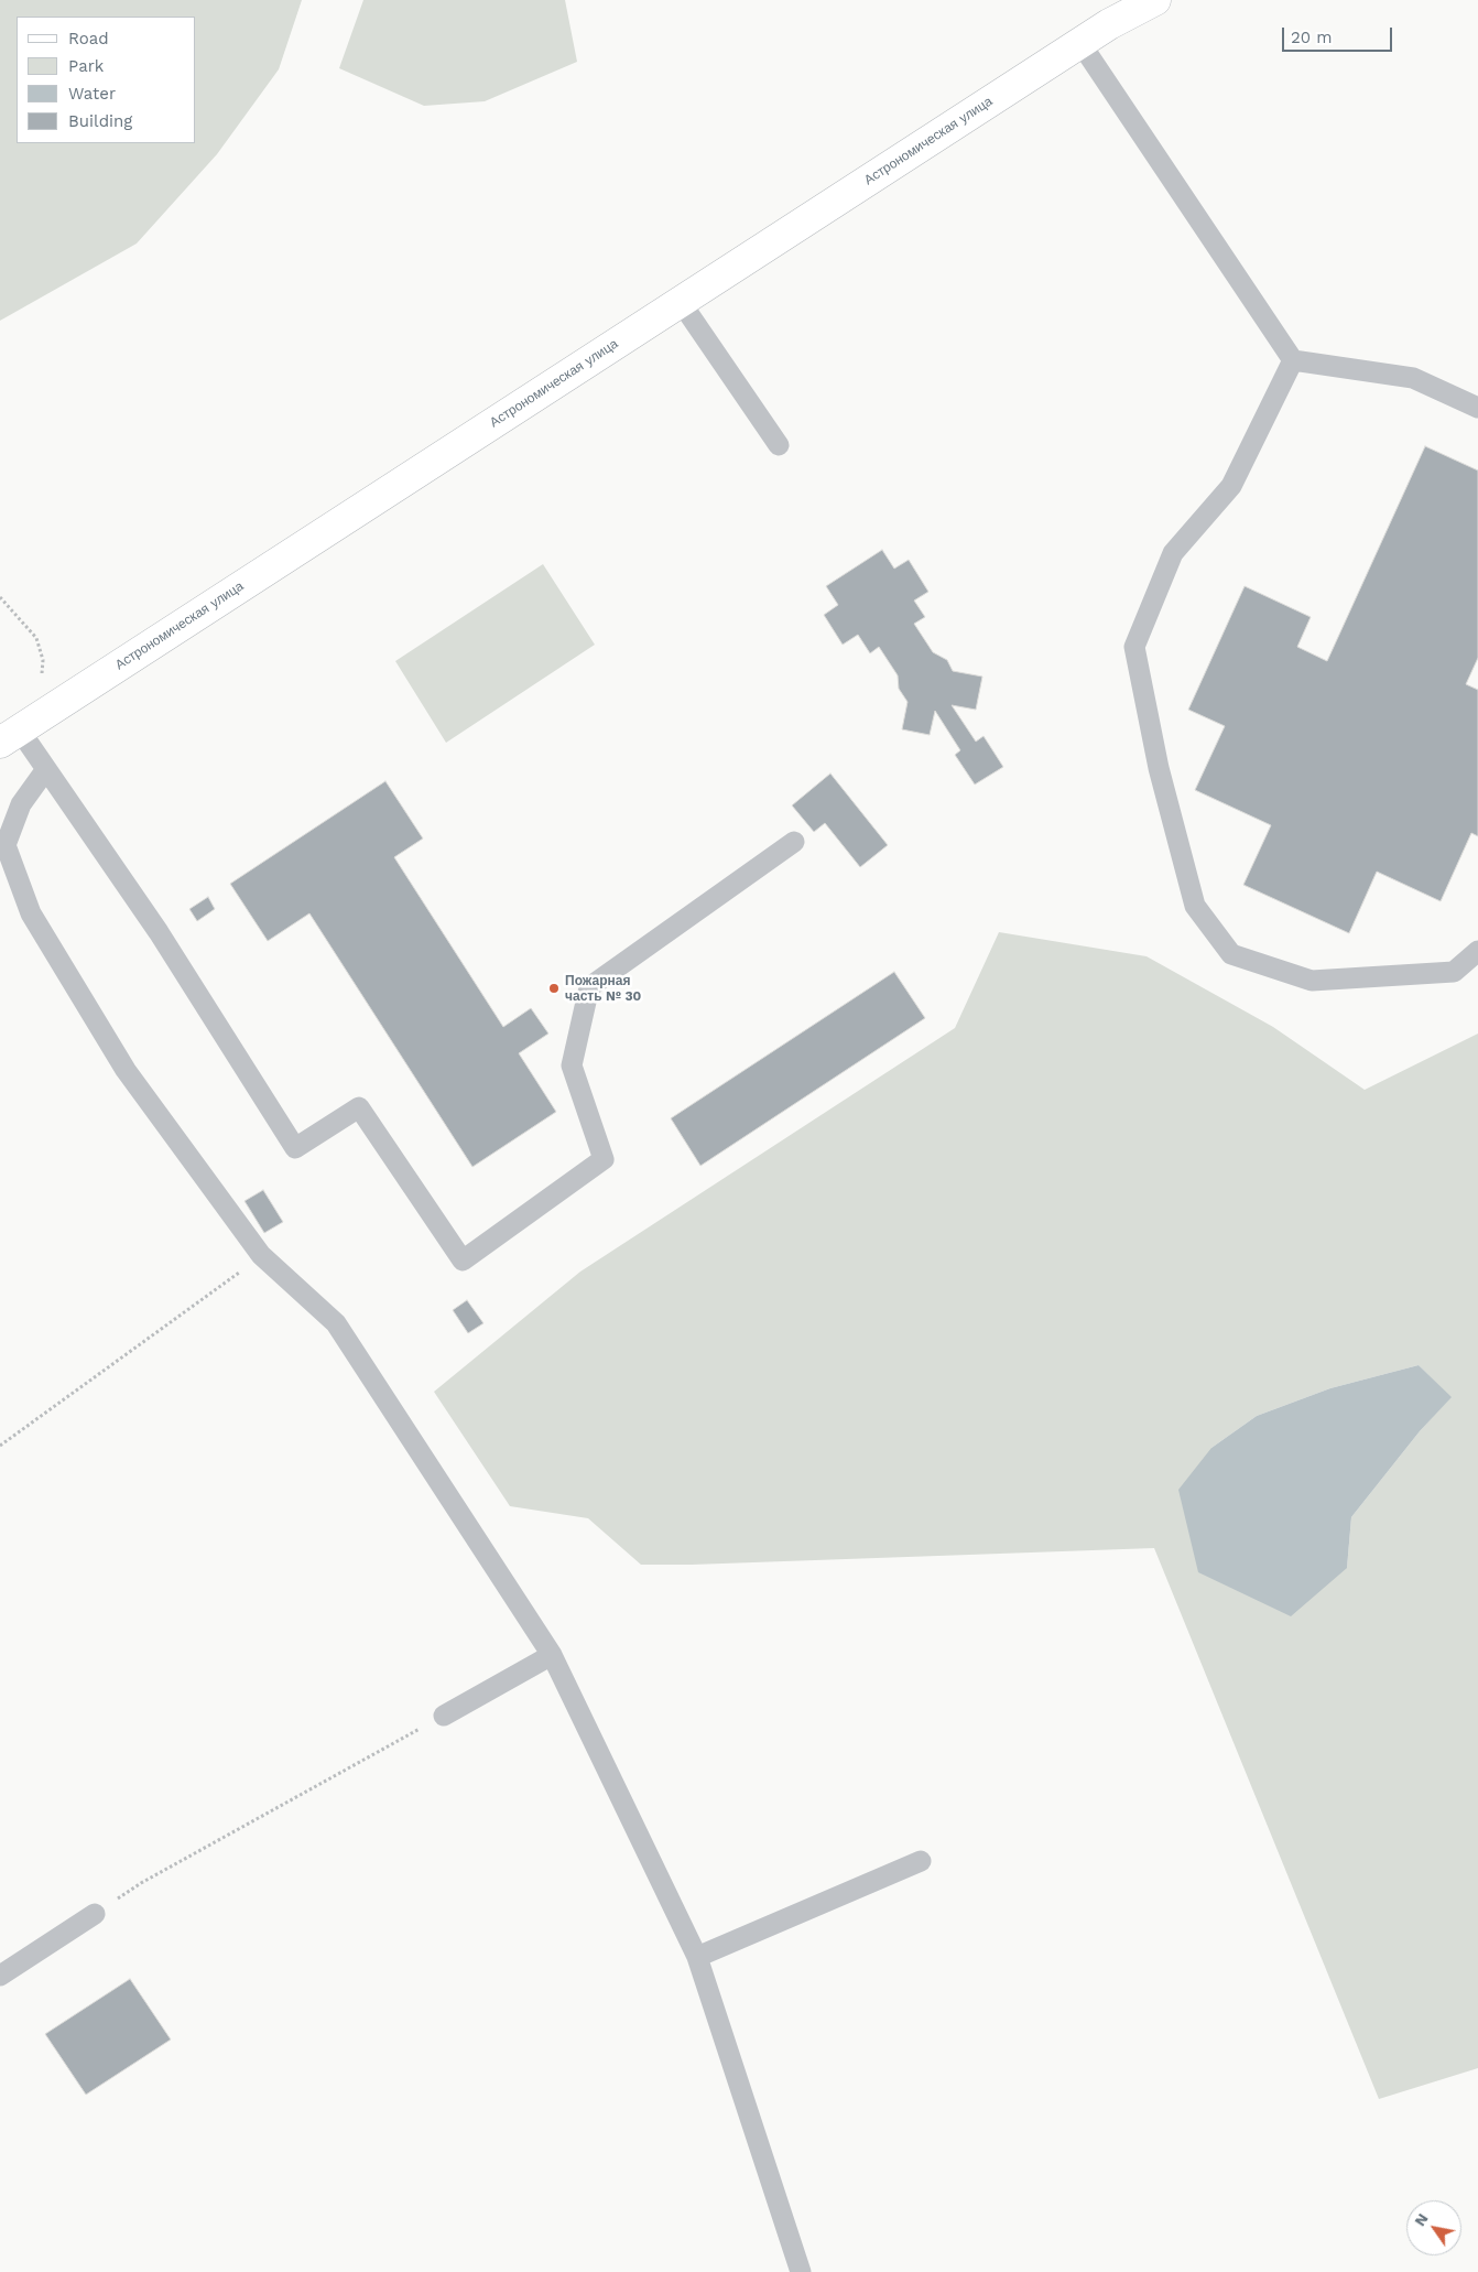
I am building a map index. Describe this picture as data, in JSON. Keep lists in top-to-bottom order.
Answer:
{
  "streets": {
    "main road": ["Астрономическая улица"]
  },
  "places": ["Пожарная часть № 30"],
  "legend": [
    "Road",
    "Park",
    "Water",
    "Building"
  ],
  "scale_bar": "20 m",
  "north": "top left"
}
